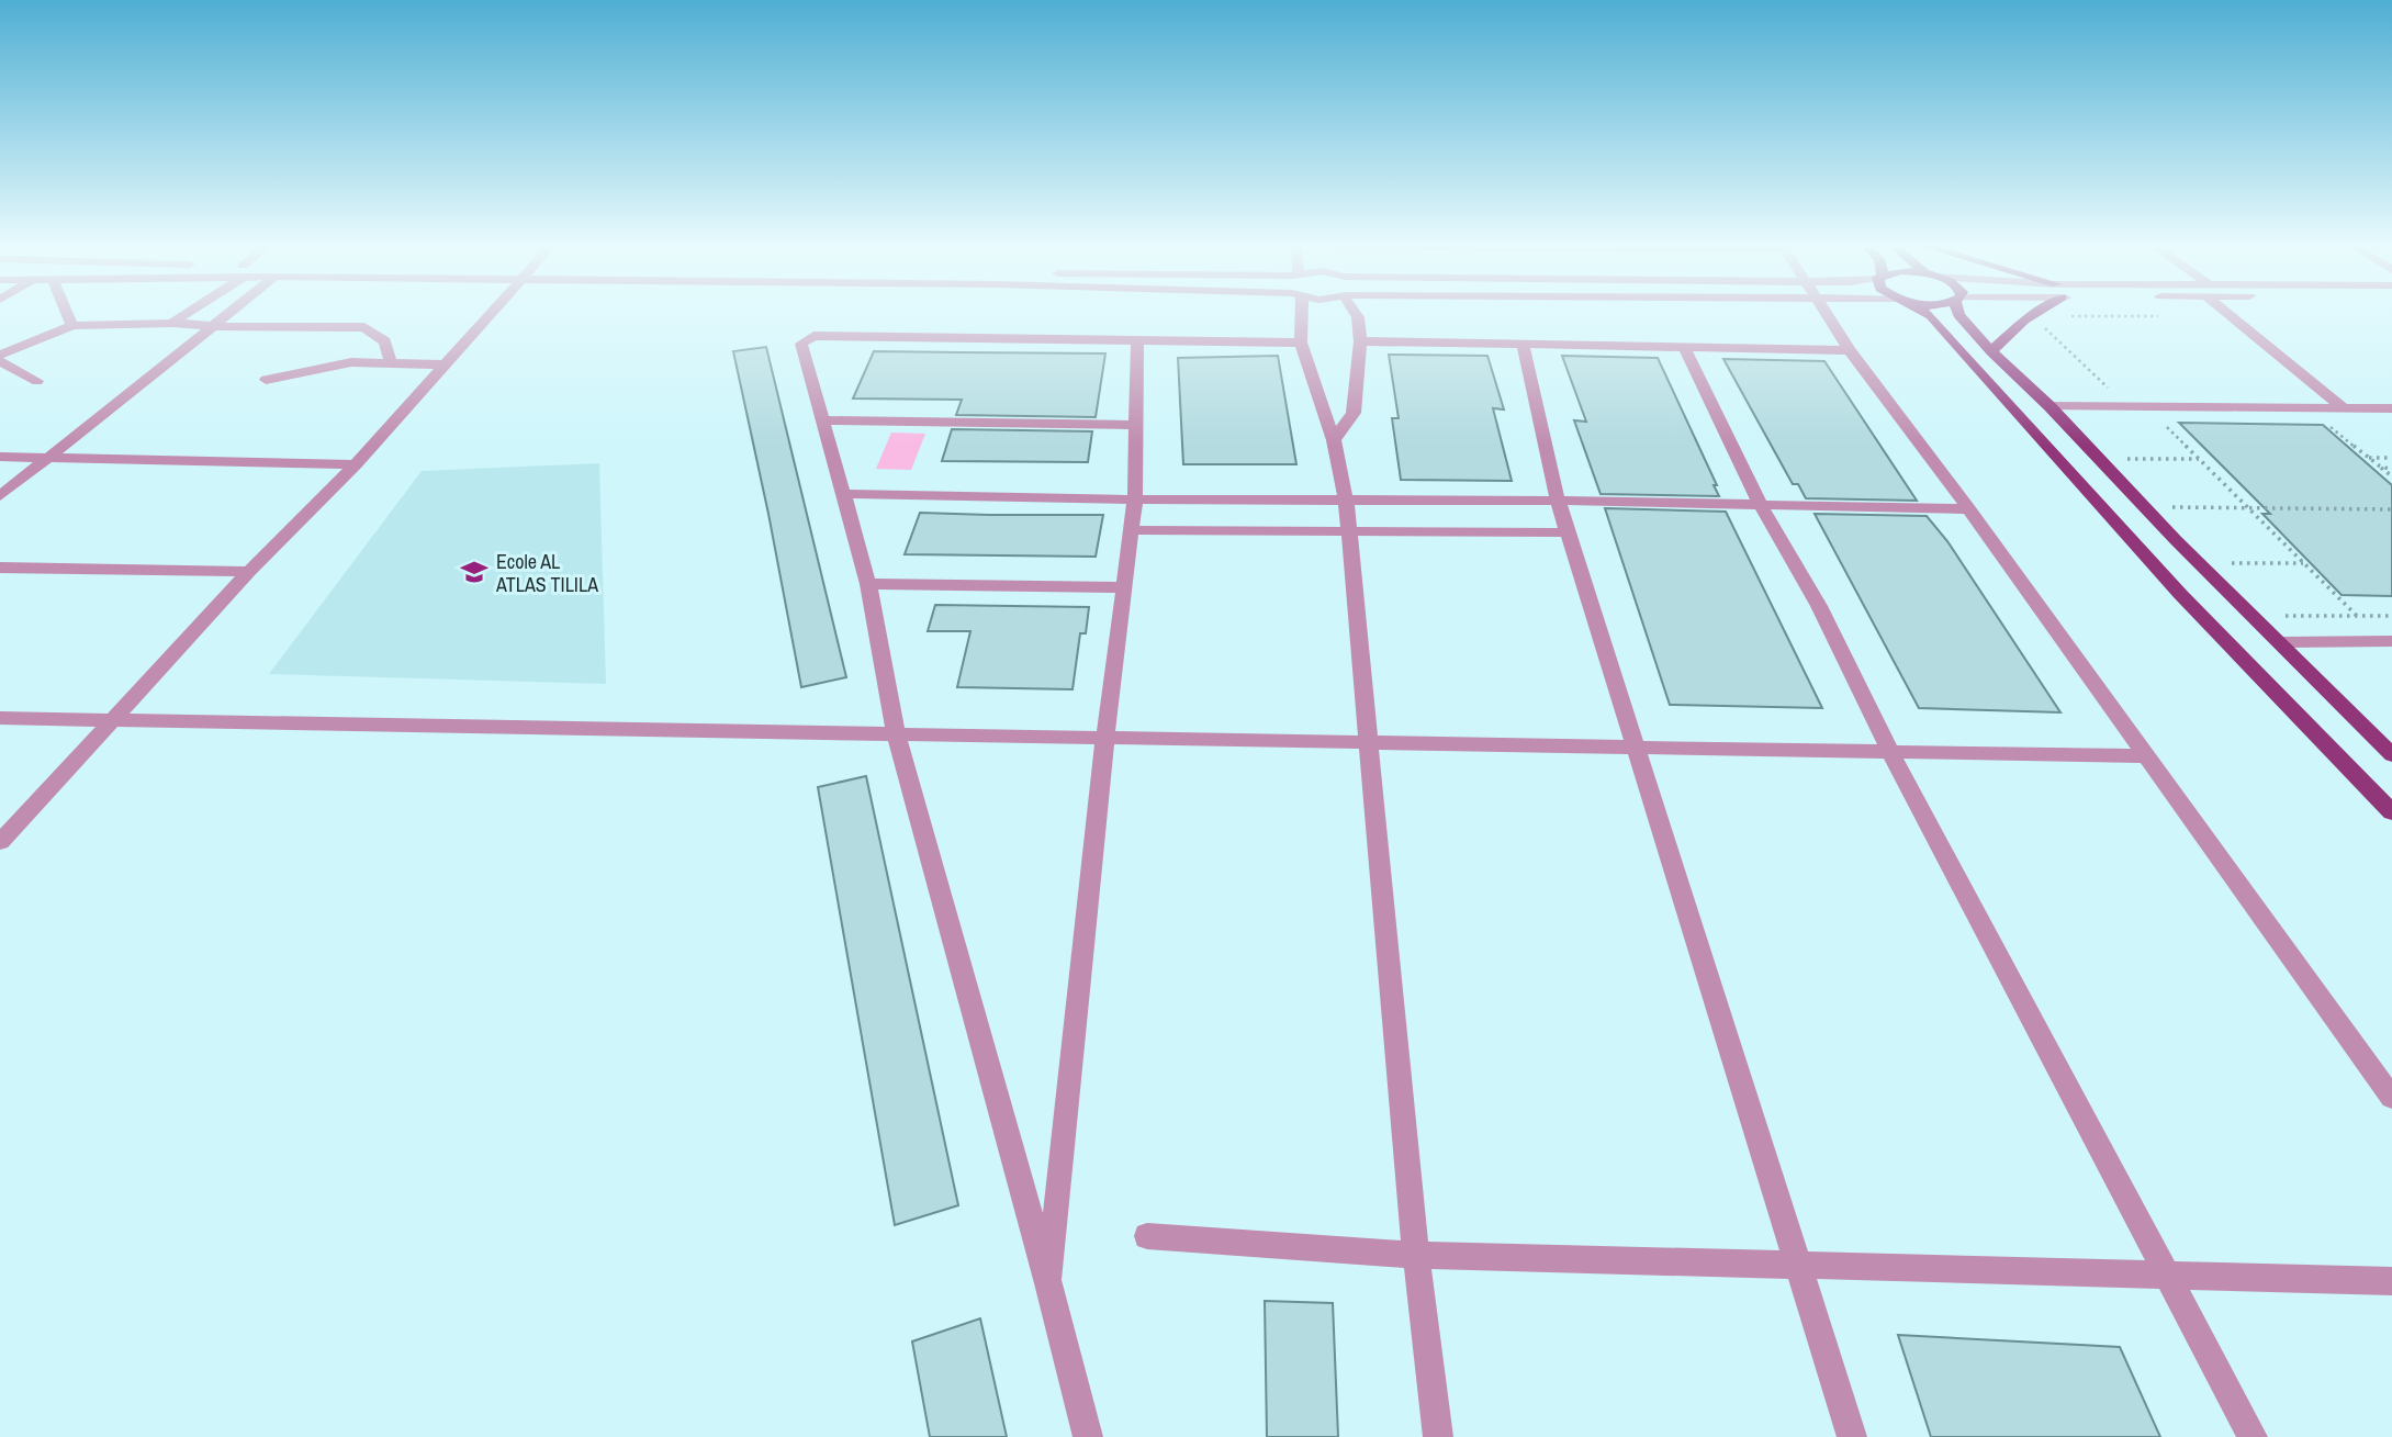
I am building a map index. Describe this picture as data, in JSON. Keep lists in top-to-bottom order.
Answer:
{
  "places": {
    "school or university": ["Ecole AL ATLAS TILILA"]
  }
}
